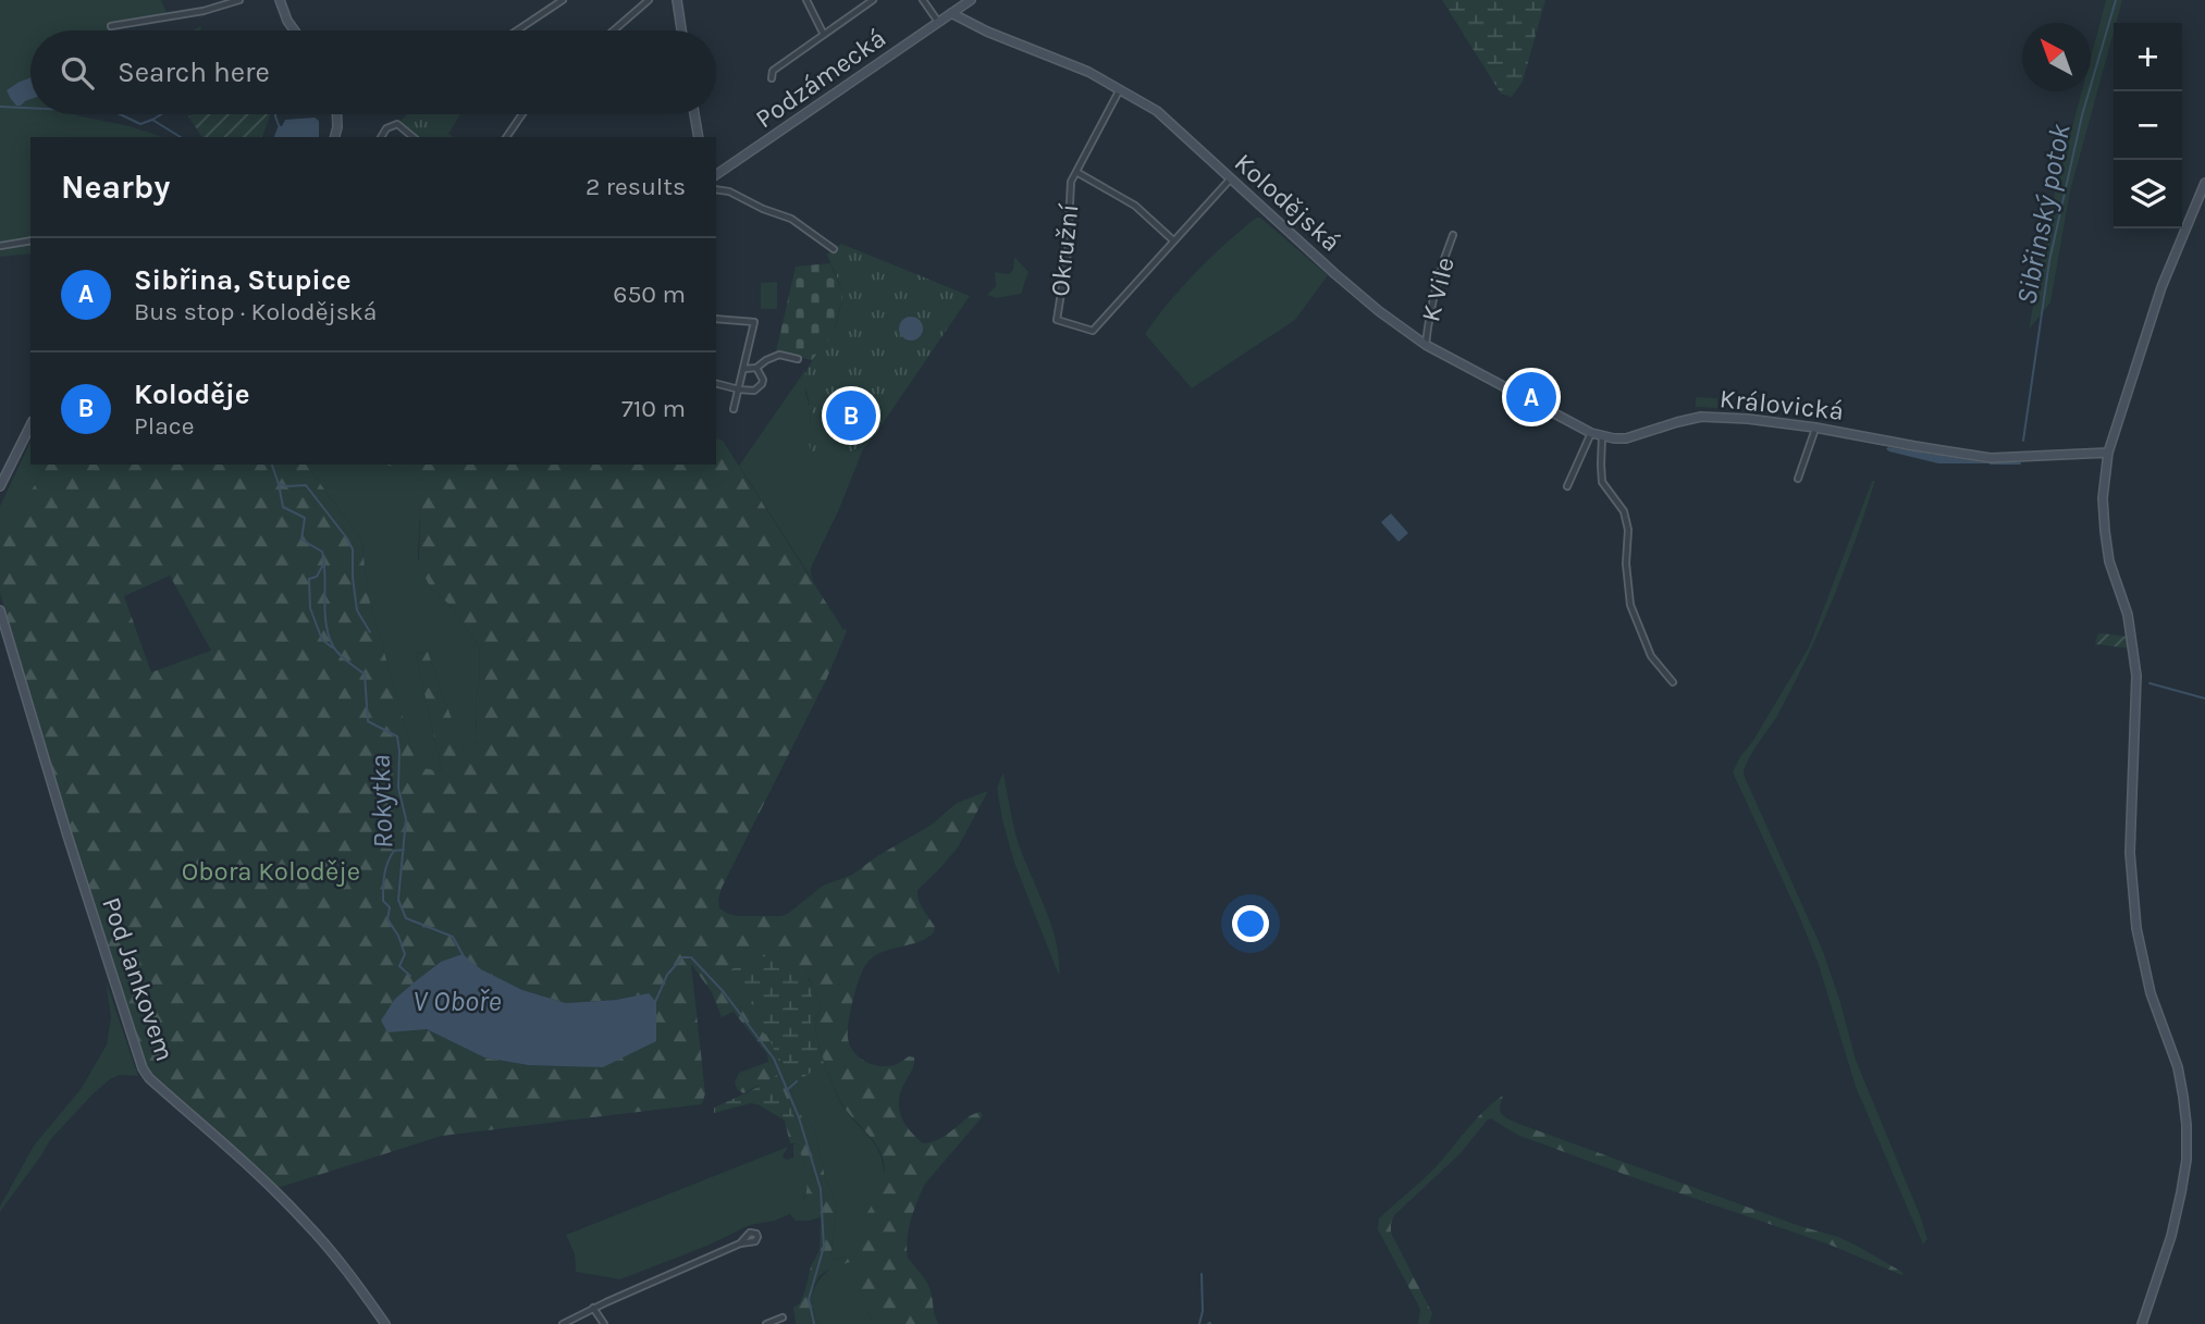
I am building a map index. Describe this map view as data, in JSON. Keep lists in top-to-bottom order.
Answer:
{
  "streets": {
    "street": [
      "Podzámecká",
      "Kolodějská",
      "Okružní",
      "K Vile",
      "Královická",
      "Pod Jankovem"
    ]
  },
  "crossings": [
    ["Podzámecká", "Kolodějská"],
    ["Kolodějská", "Okružní"],
    ["Kolodějská", "K Vile"],
    ["Kolodějská", "Královická"]
  ],
  "water": ["Sibřinský potok", "Rokytka", "V Oboře"],
  "parks": ["Obora Koloděje"],
  "north": "top left",
  "page": {
    "map_buttons": ["+", "−"],
    "search": "Search here",
    "heading": ["Nearby", "2 results"],
    "list": [
      {
        "mark": "A",
        "name": "Sibřina, Stupice",
        "note": "Bus stop · Kolodějská",
        "value": "650 m"
      },
      {
        "mark": "B",
        "name": "Koloděje",
        "note": "Place",
        "value": "710 m"
      }
    ],
    "pins": ["A", "B"]
  }
}
